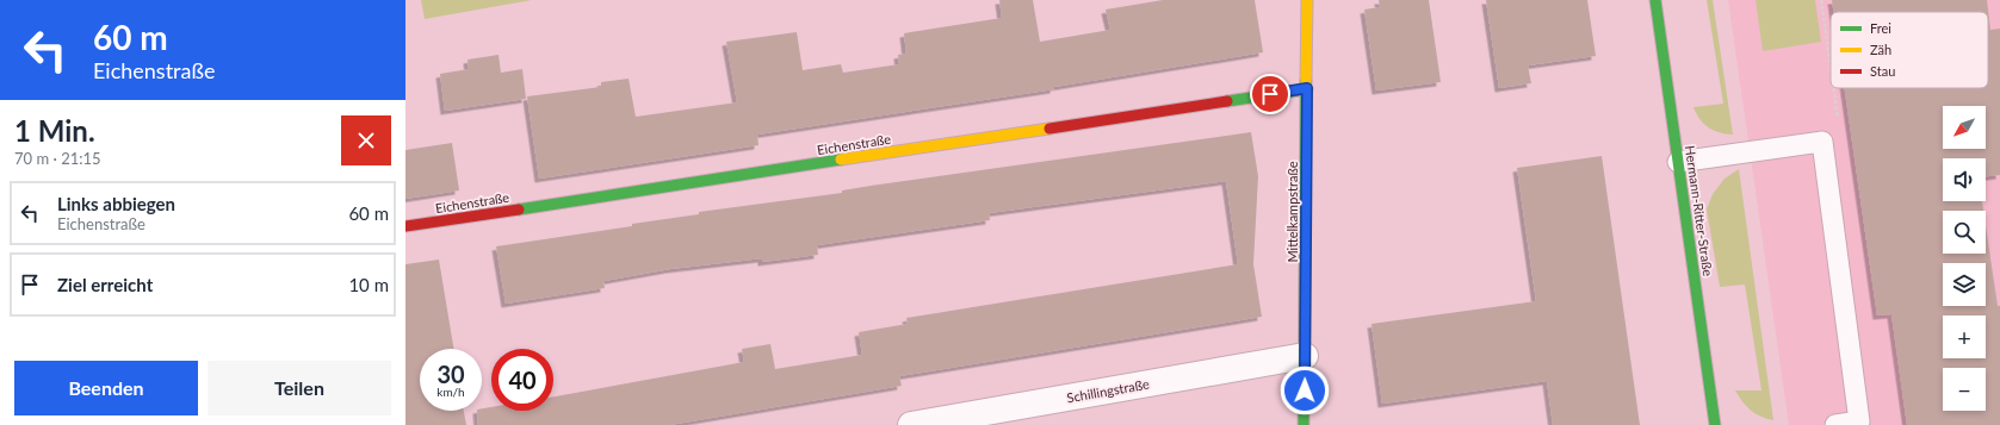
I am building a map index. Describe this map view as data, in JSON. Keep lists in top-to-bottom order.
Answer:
{
  "streets": {
    "street": [
      "Eichenstraße",
      "Hermann-Ritter-Straße",
      "Mittelkampstraße",
      "Schillingstraße"
    ]
  },
  "crossings": [
    ["Eichenstraße", "Mittelkampstraße"],
    ["Mittelkampstraße", "Schillingstraße"]
  ],
  "legend": ["Frei", "Zäh", "Stau"],
  "north": "bottom left",
  "page": {
    "turn": ["60 m", "Eichenstraße"],
    "heading": ["1 Min.", "70 m · 21:15"],
    "map_buttons": ["+", "−"],
    "list": [
      {
        "name": "Links abbiegen",
        "note": "Eichenstraße",
        "value": "60 m"
      },
      {
        "name": "Ziel erreicht",
        "value": "10 m"
      }
    ],
    "speed": "30 km/h",
    "limit": "40",
    "buttons": ["Beenden", "Teilen"]
  }
}
